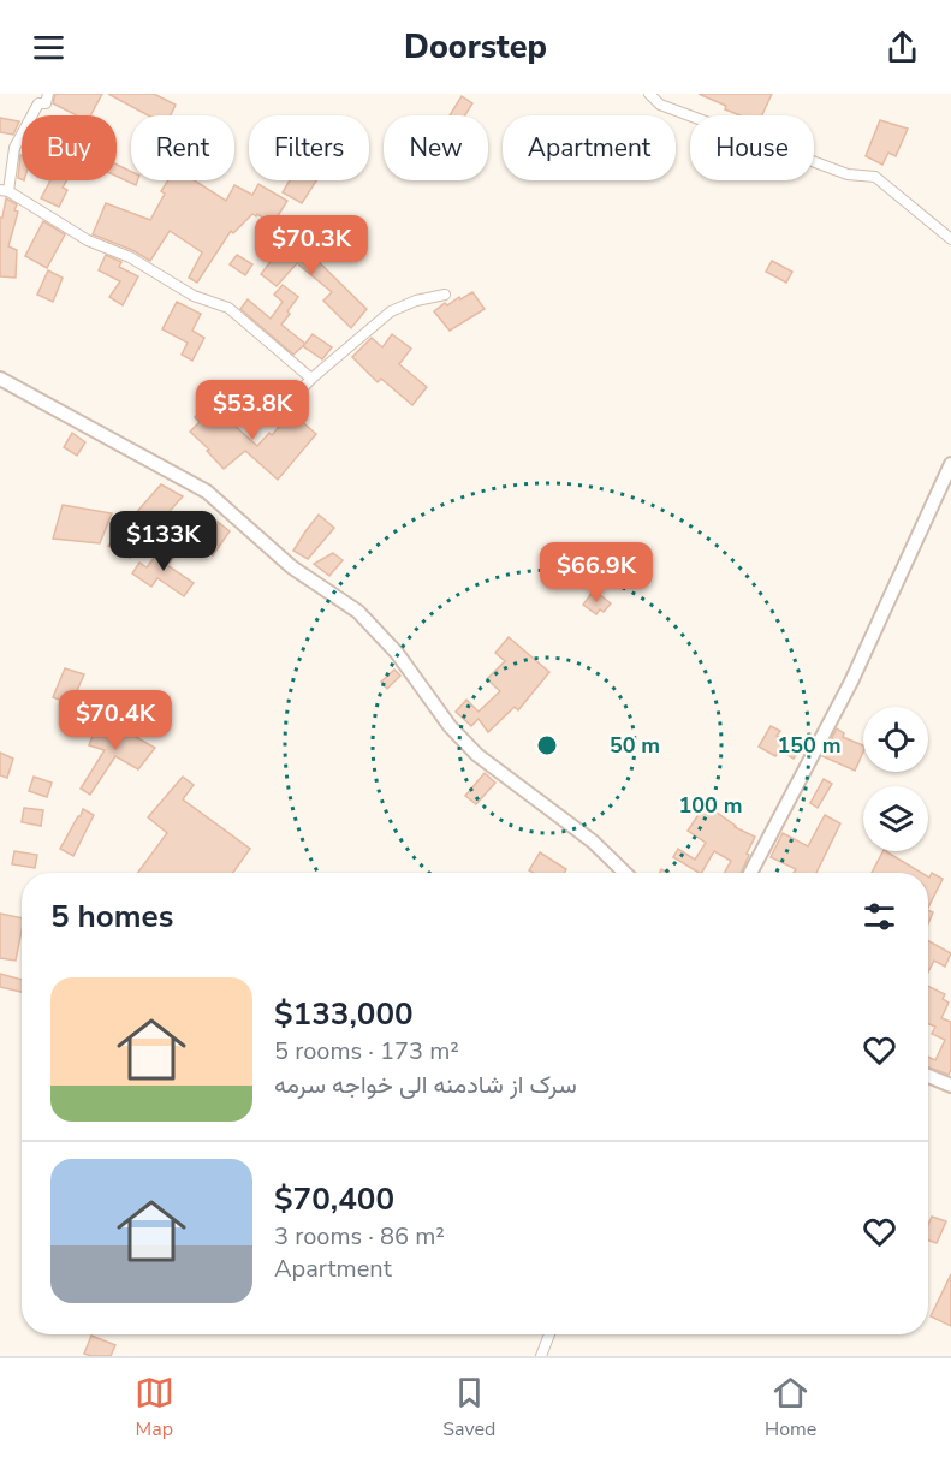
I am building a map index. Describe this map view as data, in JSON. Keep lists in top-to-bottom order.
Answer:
{
  "page": {
    "header": "Doorstep",
    "chip": [
      "Buy",
      "Rent",
      "Filters",
      "New",
      "Apartment",
      "House"
    ],
    "price": [
      "$70.3K",
      "$53.8K",
      "$133K",
      "$66.9K",
      "$70.4K"
    ],
    "heading": "5 homes",
    "list": [
      {
        "name": "$133,000",
        "note": "5 rooms · 173 m² · سرک از شادمنه الی خواجه سرمه"
      },
      {
        "name": "$70,400",
        "note": "3 rooms · 86 m² · Apartment"
      }
    ],
    "tabs": ["Map", "Saved", "Home"]
  },
  "rings": ["50 m", "150 m", "100 m"]
}
